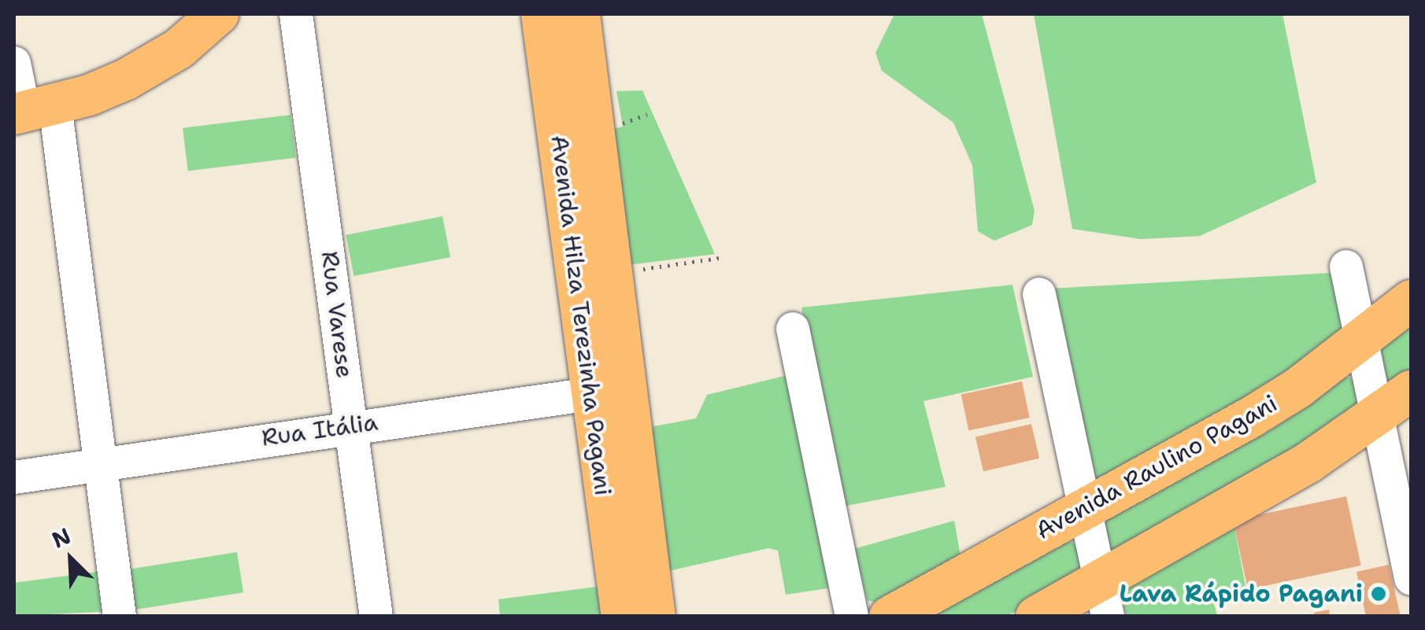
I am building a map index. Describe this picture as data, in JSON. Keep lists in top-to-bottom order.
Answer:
{
  "streets": {
    "main road": ["Avenida Hilza Terezinha Pagani", "Avenida Raulino Pagani"],
    "street": ["Rua Varese", "Rua Itália"]
  },
  "crossings": [
    ["Rua Varese", "Rua Itália"],
    ["Avenida Hilza Terezinha Pagani", "Rua Itália"]
  ],
  "places": ["Lava Rápido Pagani"],
  "north": "top left"
}
